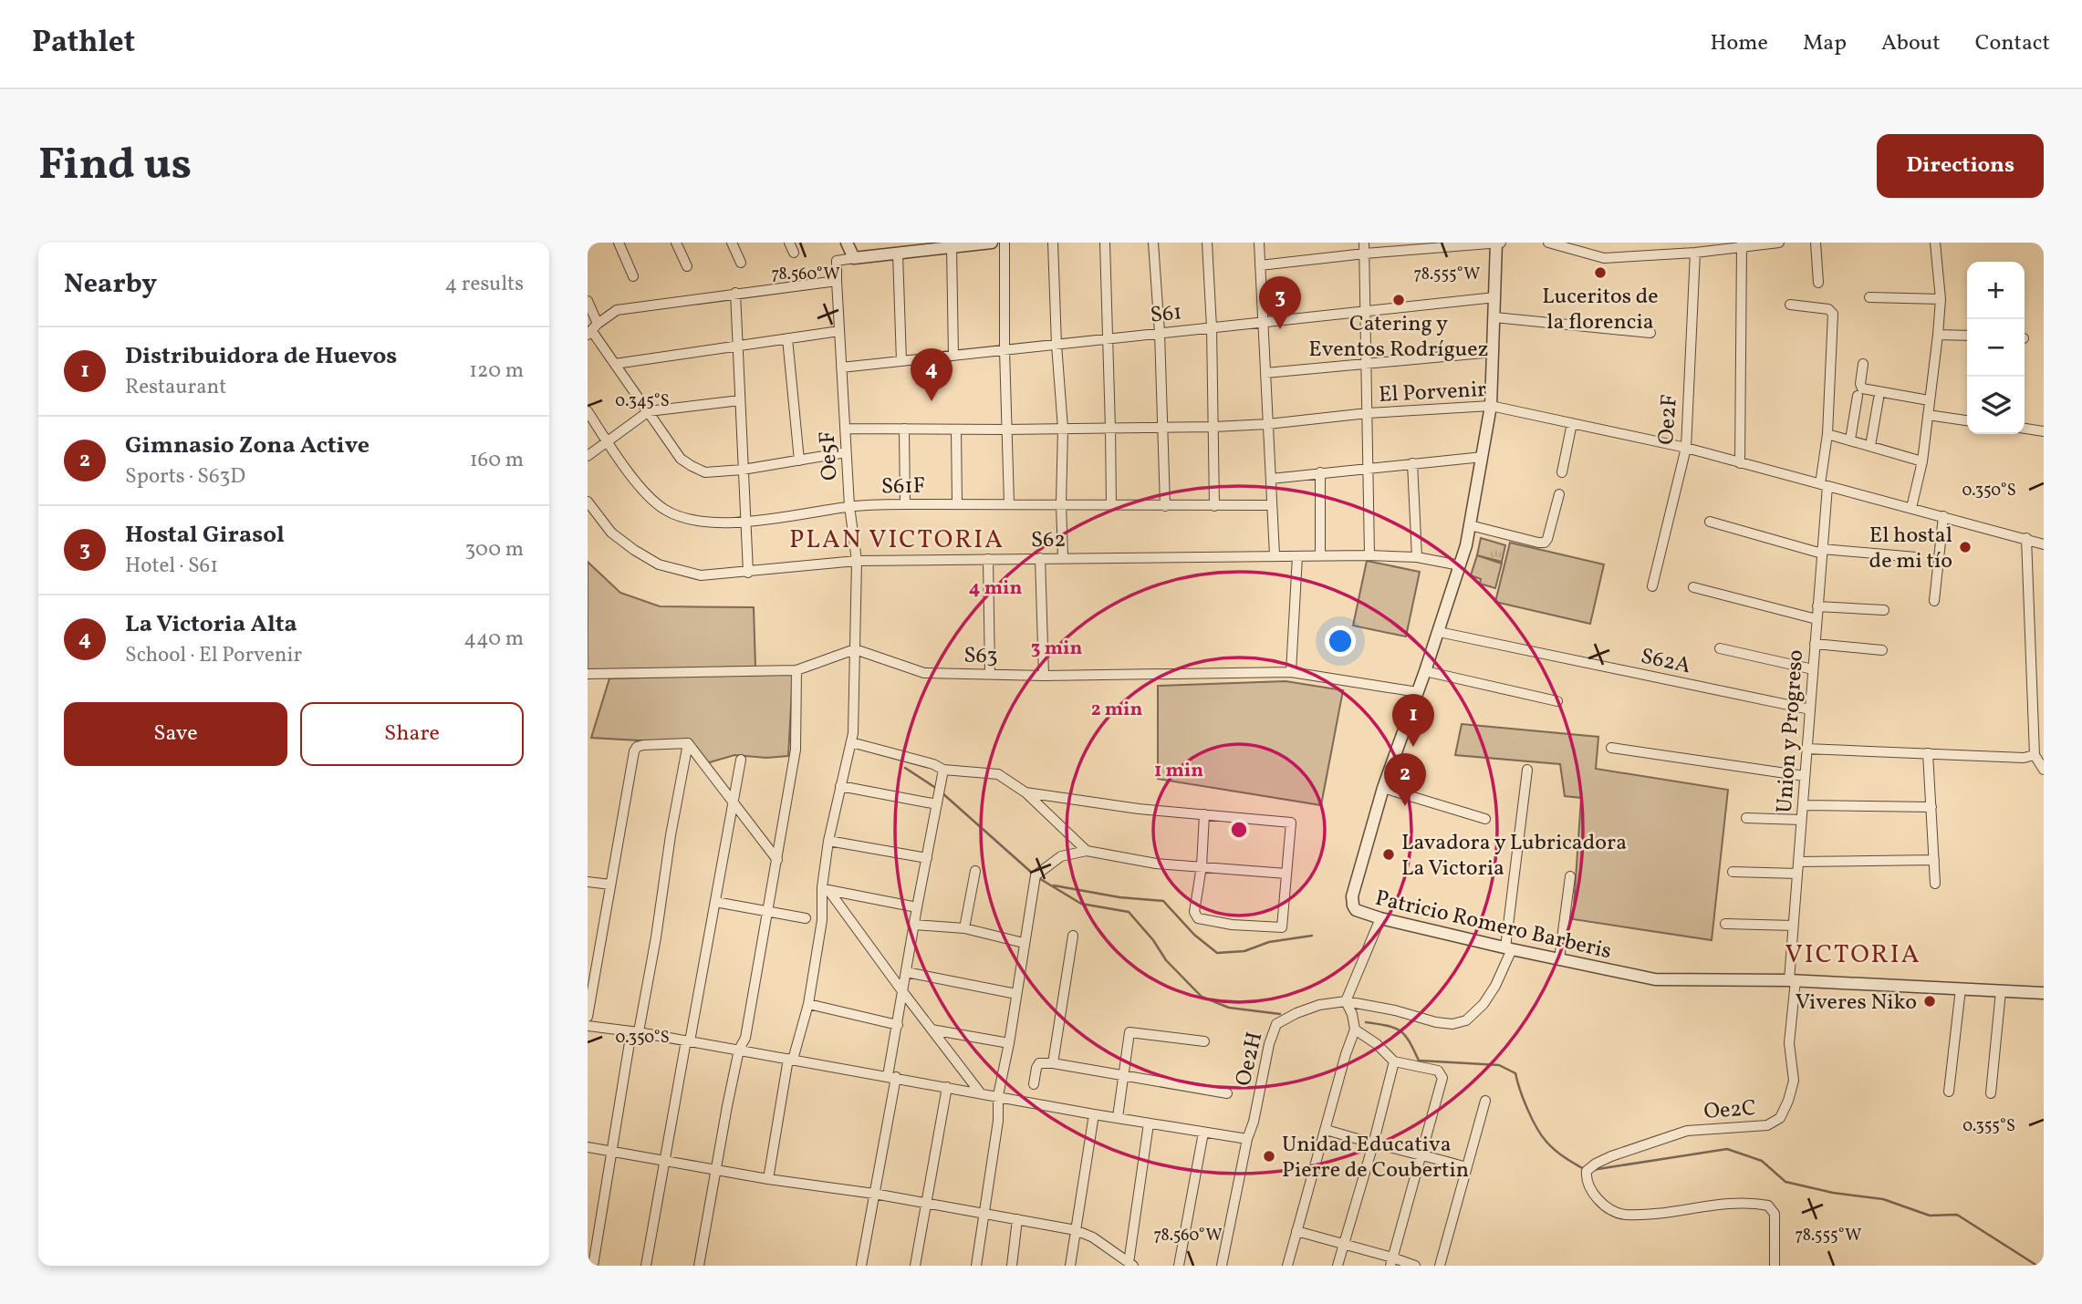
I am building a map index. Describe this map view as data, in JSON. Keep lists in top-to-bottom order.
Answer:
{
  "streets": {
    "street": [
      "S61",
      "El Porvenir",
      "Oe2F",
      "Oe5F",
      "S61F",
      "S62",
      "S63",
      "S62A",
      "Union y Progreso",
      "Patricio Romero Barberis",
      "Oe2H",
      "Oe2C"
    ]
  },
  "crossings": [
    ["S61", "Oe5F"],
    ["S61", "Patricio Romero Barberis"],
    ["El Porvenir", "Oe2F"],
    ["El Porvenir", "Oe5F"],
    ["El Porvenir", "Union y Progreso"],
    ["El Porvenir", "Patricio Romero Barberis"],
    ["Oe5F", "S61F"],
    ["Oe5F", "S62"],
    ["Oe5F", "S63"],
    ["S62", "Patricio Romero Barberis"],
    ["S63", "Patricio Romero Barberis"],
    ["S62A", "Union y Progreso"],
    ["S62A", "Patricio Romero Barberis"],
    ["Union y Progreso", "Patricio Romero Barberis"],
    ["Union y Progreso", "Oe2C"],
    ["Patricio Romero Barberis", "Oe2H"],
    ["Patricio Romero Barberis", "Oe2C"]
  ],
  "districts": ["PLAN VICTORIA", "VICTORIA"],
  "places": [
    "Luceritos de la florencia",
    "Catering y Eventos Rodríguez",
    "El hostal de mi tío",
    "Lavadora y Lubricadora La Victoria",
    "Viveres Niko",
    "Unidad Educativa Pierre de Coubertin"
  ],
  "page": {
    "header": "Pathlet",
    "nav": [
      "Home",
      "Map",
      "About",
      "Contact"
    ],
    "buttons": [
      "Directions",
      ["Save", "Share"]
    ],
    "title": "Find us",
    "heading": ["Nearby", "4 results"],
    "map_buttons": ["+", "−"],
    "pins": [
      "3",
      "4",
      "1",
      "2"
    ],
    "list": [
      {
        "mark": "1",
        "name": "Distribuidora de Huevos",
        "note": "Restaurant",
        "value": "120 m"
      },
      {
        "mark": "2",
        "name": "Gimnasio Zona Active",
        "note": "Sports · S63D",
        "value": "160 m"
      },
      {
        "mark": "3",
        "name": "Hostal Girasol",
        "note": "Hotel · S61",
        "value": "300 m"
      },
      {
        "mark": "4",
        "name": "La Victoria Alta",
        "note": "School · El Porvenir",
        "value": "440 m"
      }
    ]
  },
  "coordinates": [
    "78.560°W",
    "78.555°W",
    "0.345°S",
    "0.350°S",
    "0.355°S"
  ],
  "rings": [
    "4 min",
    "3 min",
    "2 min",
    "1 min"
  ]
}
